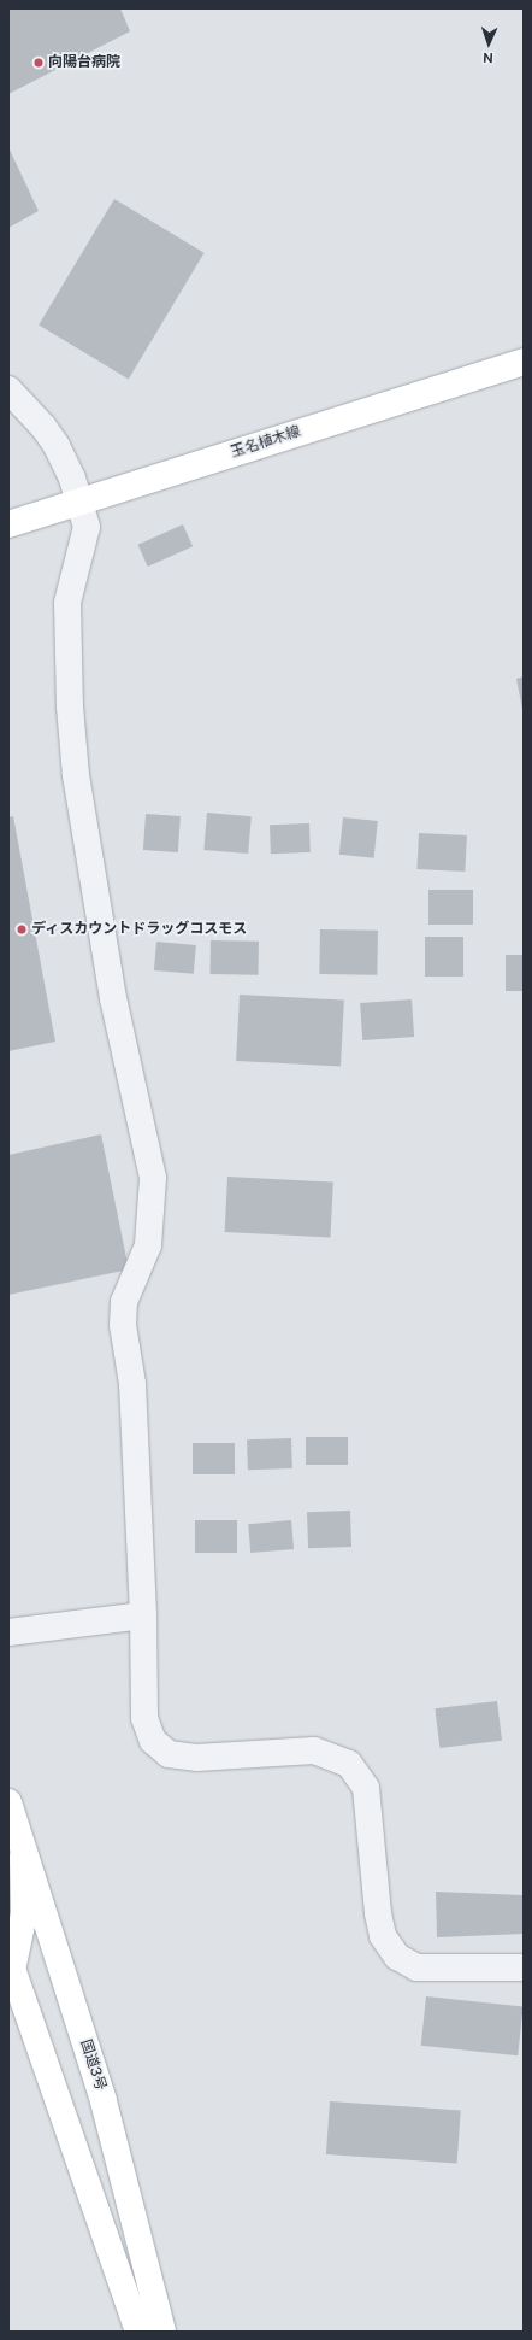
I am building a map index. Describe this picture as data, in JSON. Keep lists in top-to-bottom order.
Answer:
{
  "streets": {
    "main road": ["玉名植木線", "国道3号"]
  },
  "places": ["向陽台病院", "ディスカウントドラッグコスモス"],
  "north": "bottom"
}
